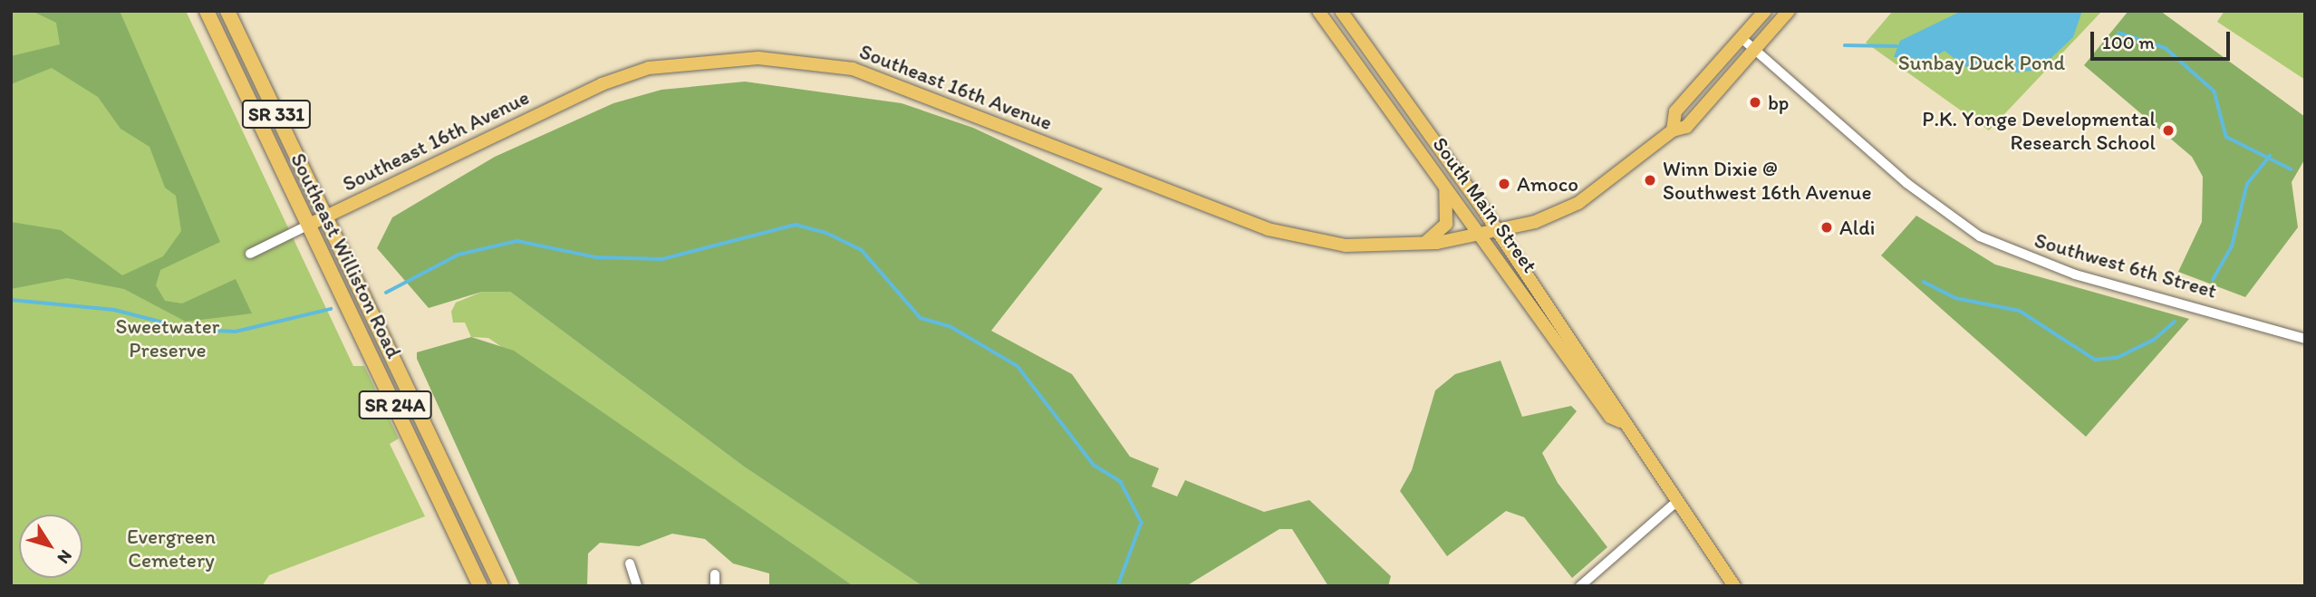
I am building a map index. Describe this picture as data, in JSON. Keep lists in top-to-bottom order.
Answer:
{
  "streets": {
    "highway": ["SR 331", "Southeast Williston Road", "SR 24A"],
    "main road": ["Southeast 16th Avenue", "South Main Street"],
    "street": ["Southwest 6th Street"]
  },
  "crossings": [
    ["Southeast 16th Avenue", "South Main Street"],
    ["Southeast 16th Avenue", "Southeast Williston Road"],
    ["Southeast 16th Avenue", "Southwest 6th Street"]
  ],
  "parks": ["Sunbay Duck Pond", "Sweetwater Preserve", "Evergreen Cemetery"],
  "places": [
    "bp",
    "P.K. Yonge Developmental Research School",
    "Winn Dixie @ Southwest 16th Avenue",
    "Amoco",
    "Aldi"
  ],
  "scale_bar": "100 m",
  "north": "bottom right"
}
